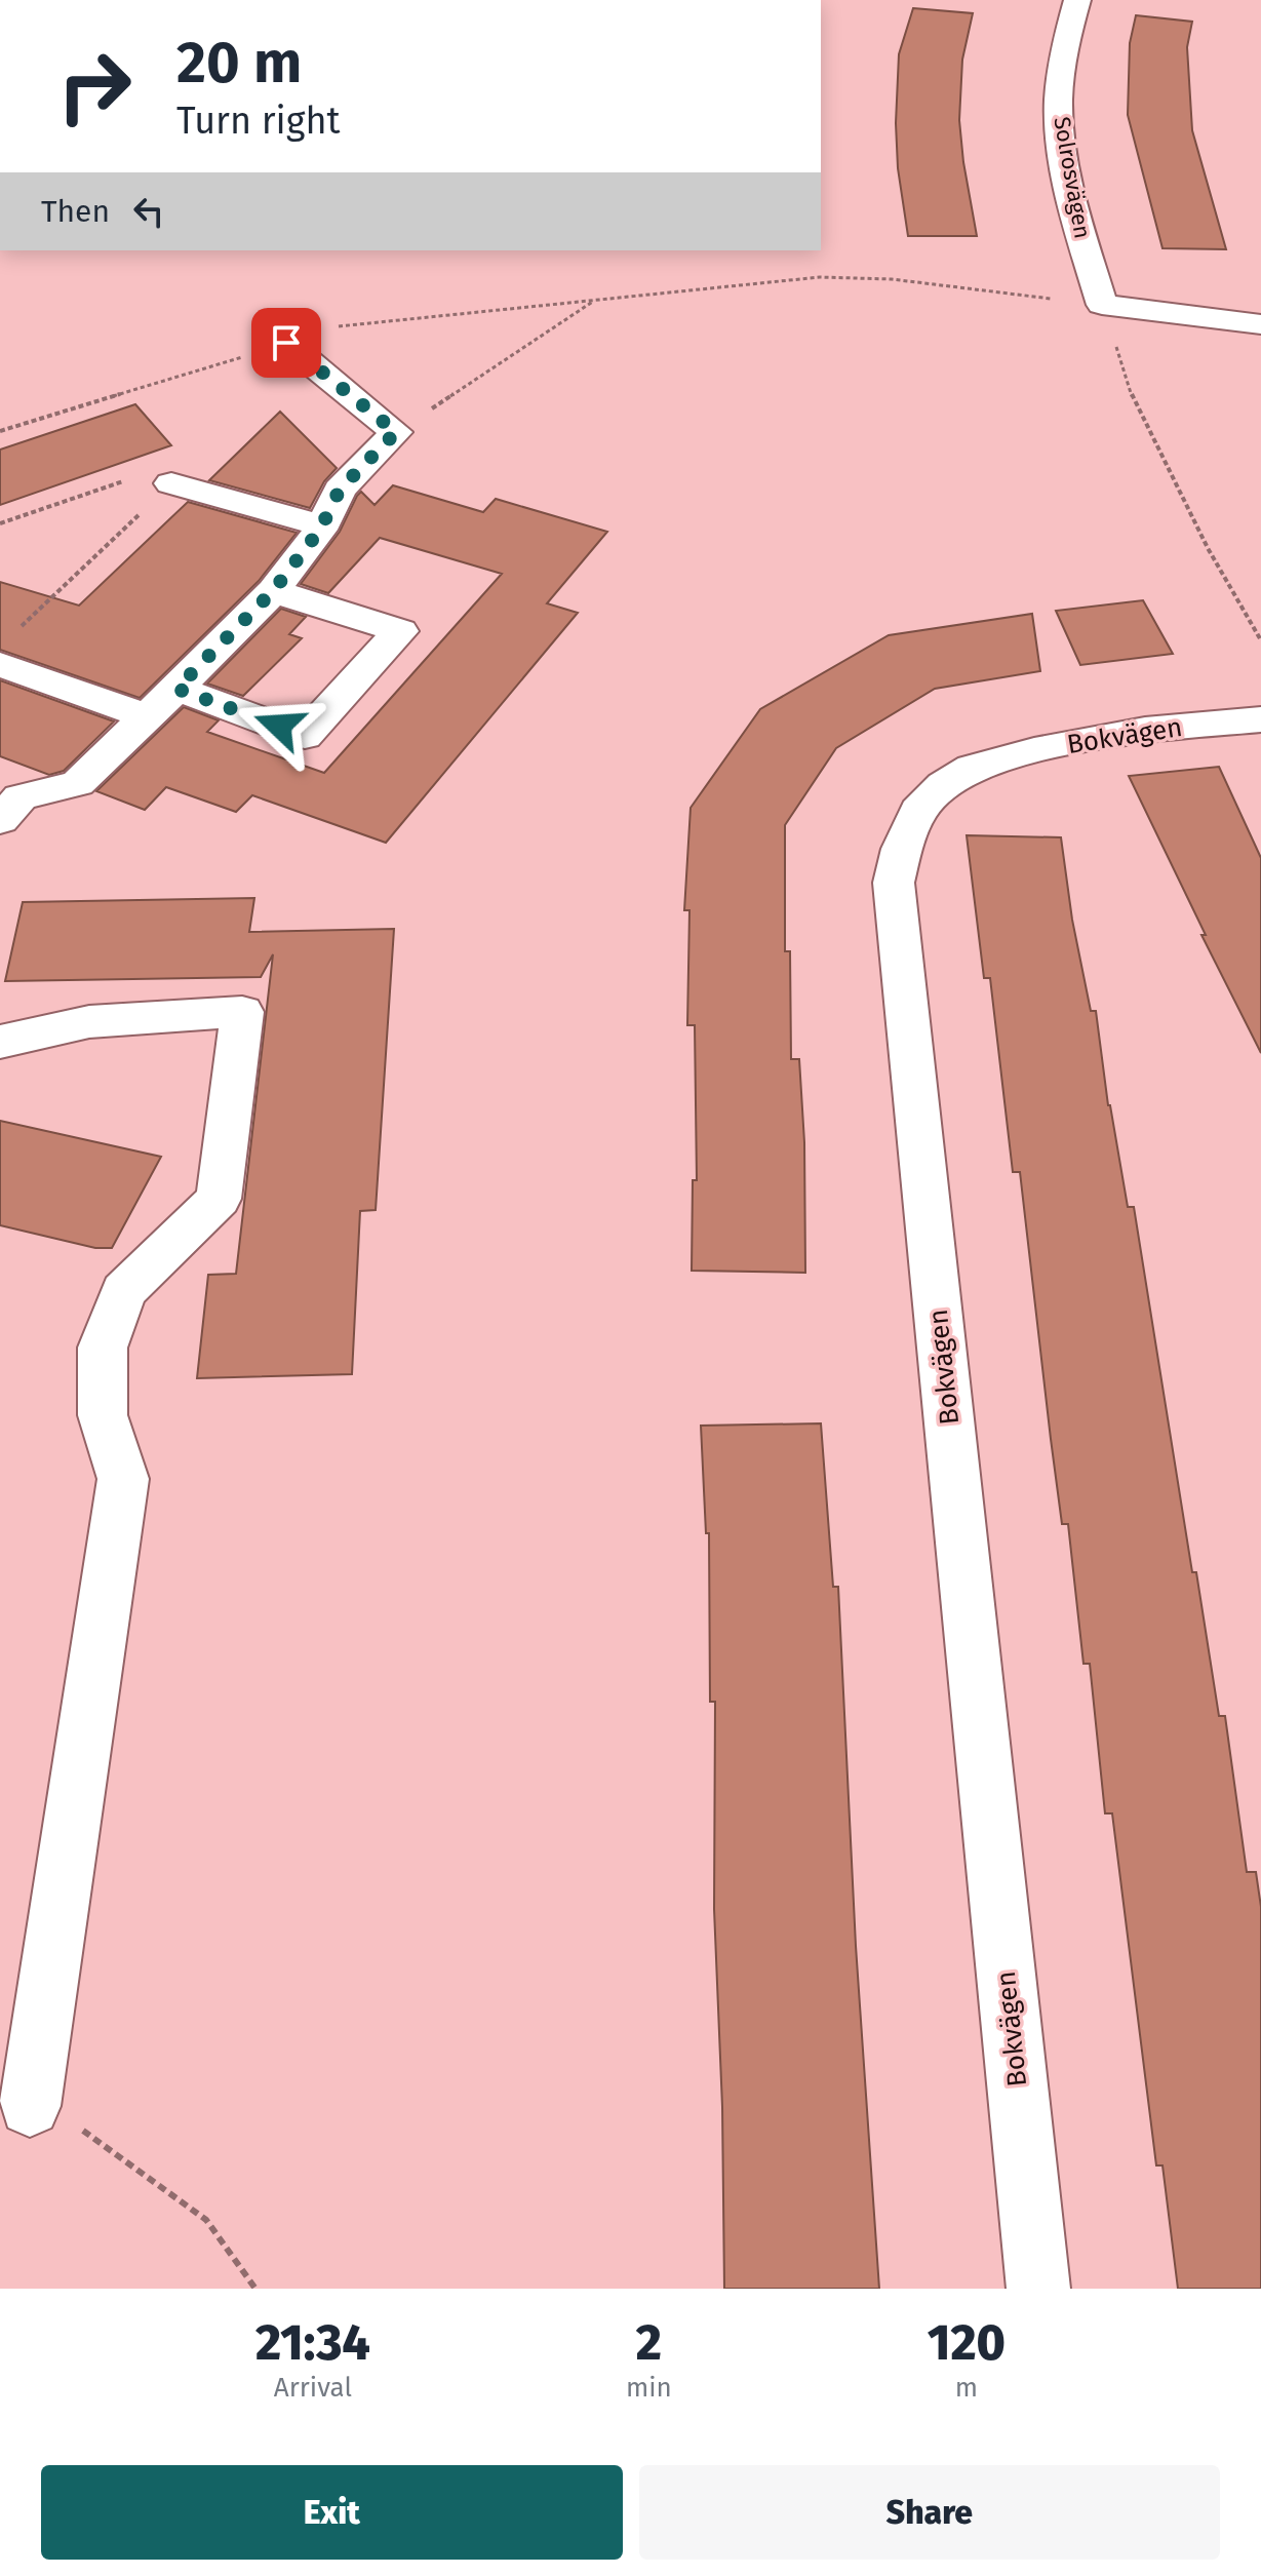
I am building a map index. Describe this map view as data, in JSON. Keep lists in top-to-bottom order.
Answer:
{
  "streets": {
    "street": ["Solrosvägen", "Bokvägen"]
  },
  "page": {
    "turn": ["20 m", "Turn right"],
    "then": "Then",
    "eta": [
      "21:34",
      "Arrival",
      "2",
      "min",
      "120",
      "m"
    ],
    "buttons": ["Exit", "Share"]
  }
}
